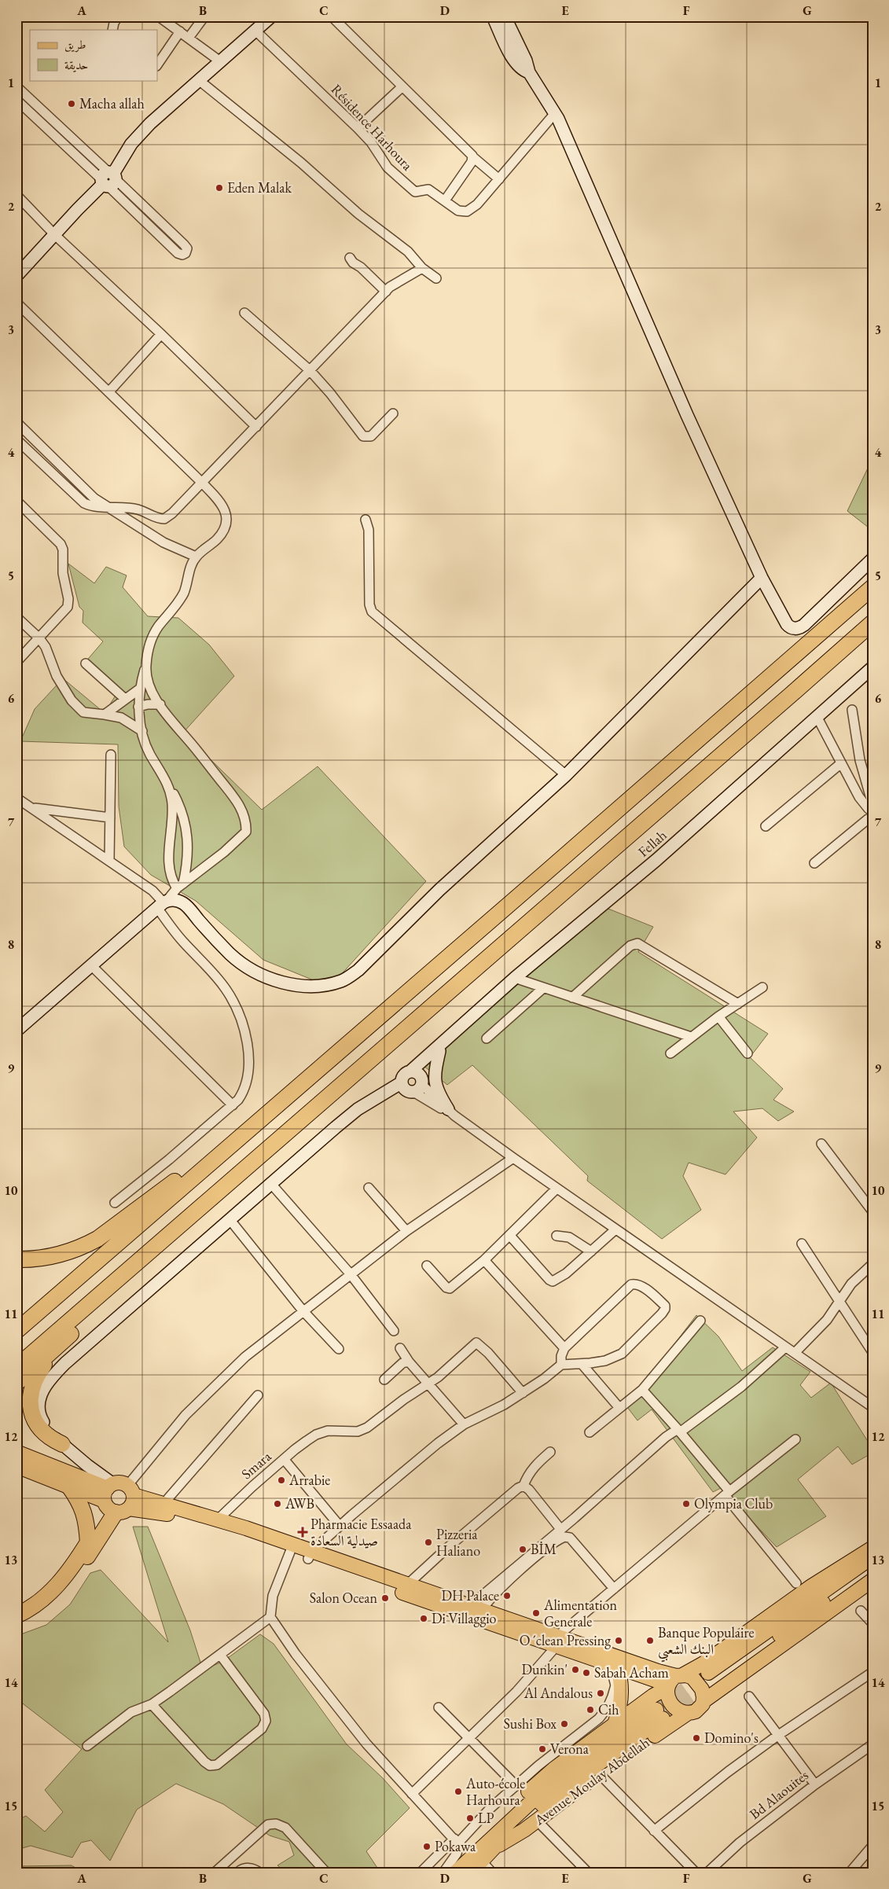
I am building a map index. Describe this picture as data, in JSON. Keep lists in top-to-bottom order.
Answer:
{
  "streets": {
    "main road": ["Avenue Moulay Abdellah"],
    "street": [
      "Résidence Harhoura",
      "Fellah",
      "Smara",
      "Bd Alaouites"
    ]
  },
  "places": {
    "other": [
      "Macha allah",
      "Eden Malak",
      "Arrabie",
      "AWB",
      "Olympia Club",
      "Pizzeria Haliano",
      "BİM",
      "DH Palace",
      "Salon Ocean",
      "Alimentation Generale",
      "Di Villaggio",
      "O ´clean Pressing",
      "Banque Populaire البنك الشعبي",
      "Dunkin'",
      "Sabah Acham",
      "Al Andalous",
      "Cih",
      "Sushi Box",
      "Domino's",
      "Verona",
      "Auto-école Harhoura",
      "LP",
      "Pokawa"
    ],
    "health": ["Pharmacie Essaada صيدلية السعادة"]
  },
  "legend": ["طريق", "حديقة"],
  "grid": {
    "columns": [
      "A",
      "B",
      "C",
      "D",
      "E",
      "F",
      "G"
    ],
    "rows": [
      "1",
      "2",
      "3",
      "4",
      "5",
      "6",
      "7",
      "8",
      "9",
      "10",
      "11",
      "12",
      "13",
      "14",
      "15"
    ]
  }
}
